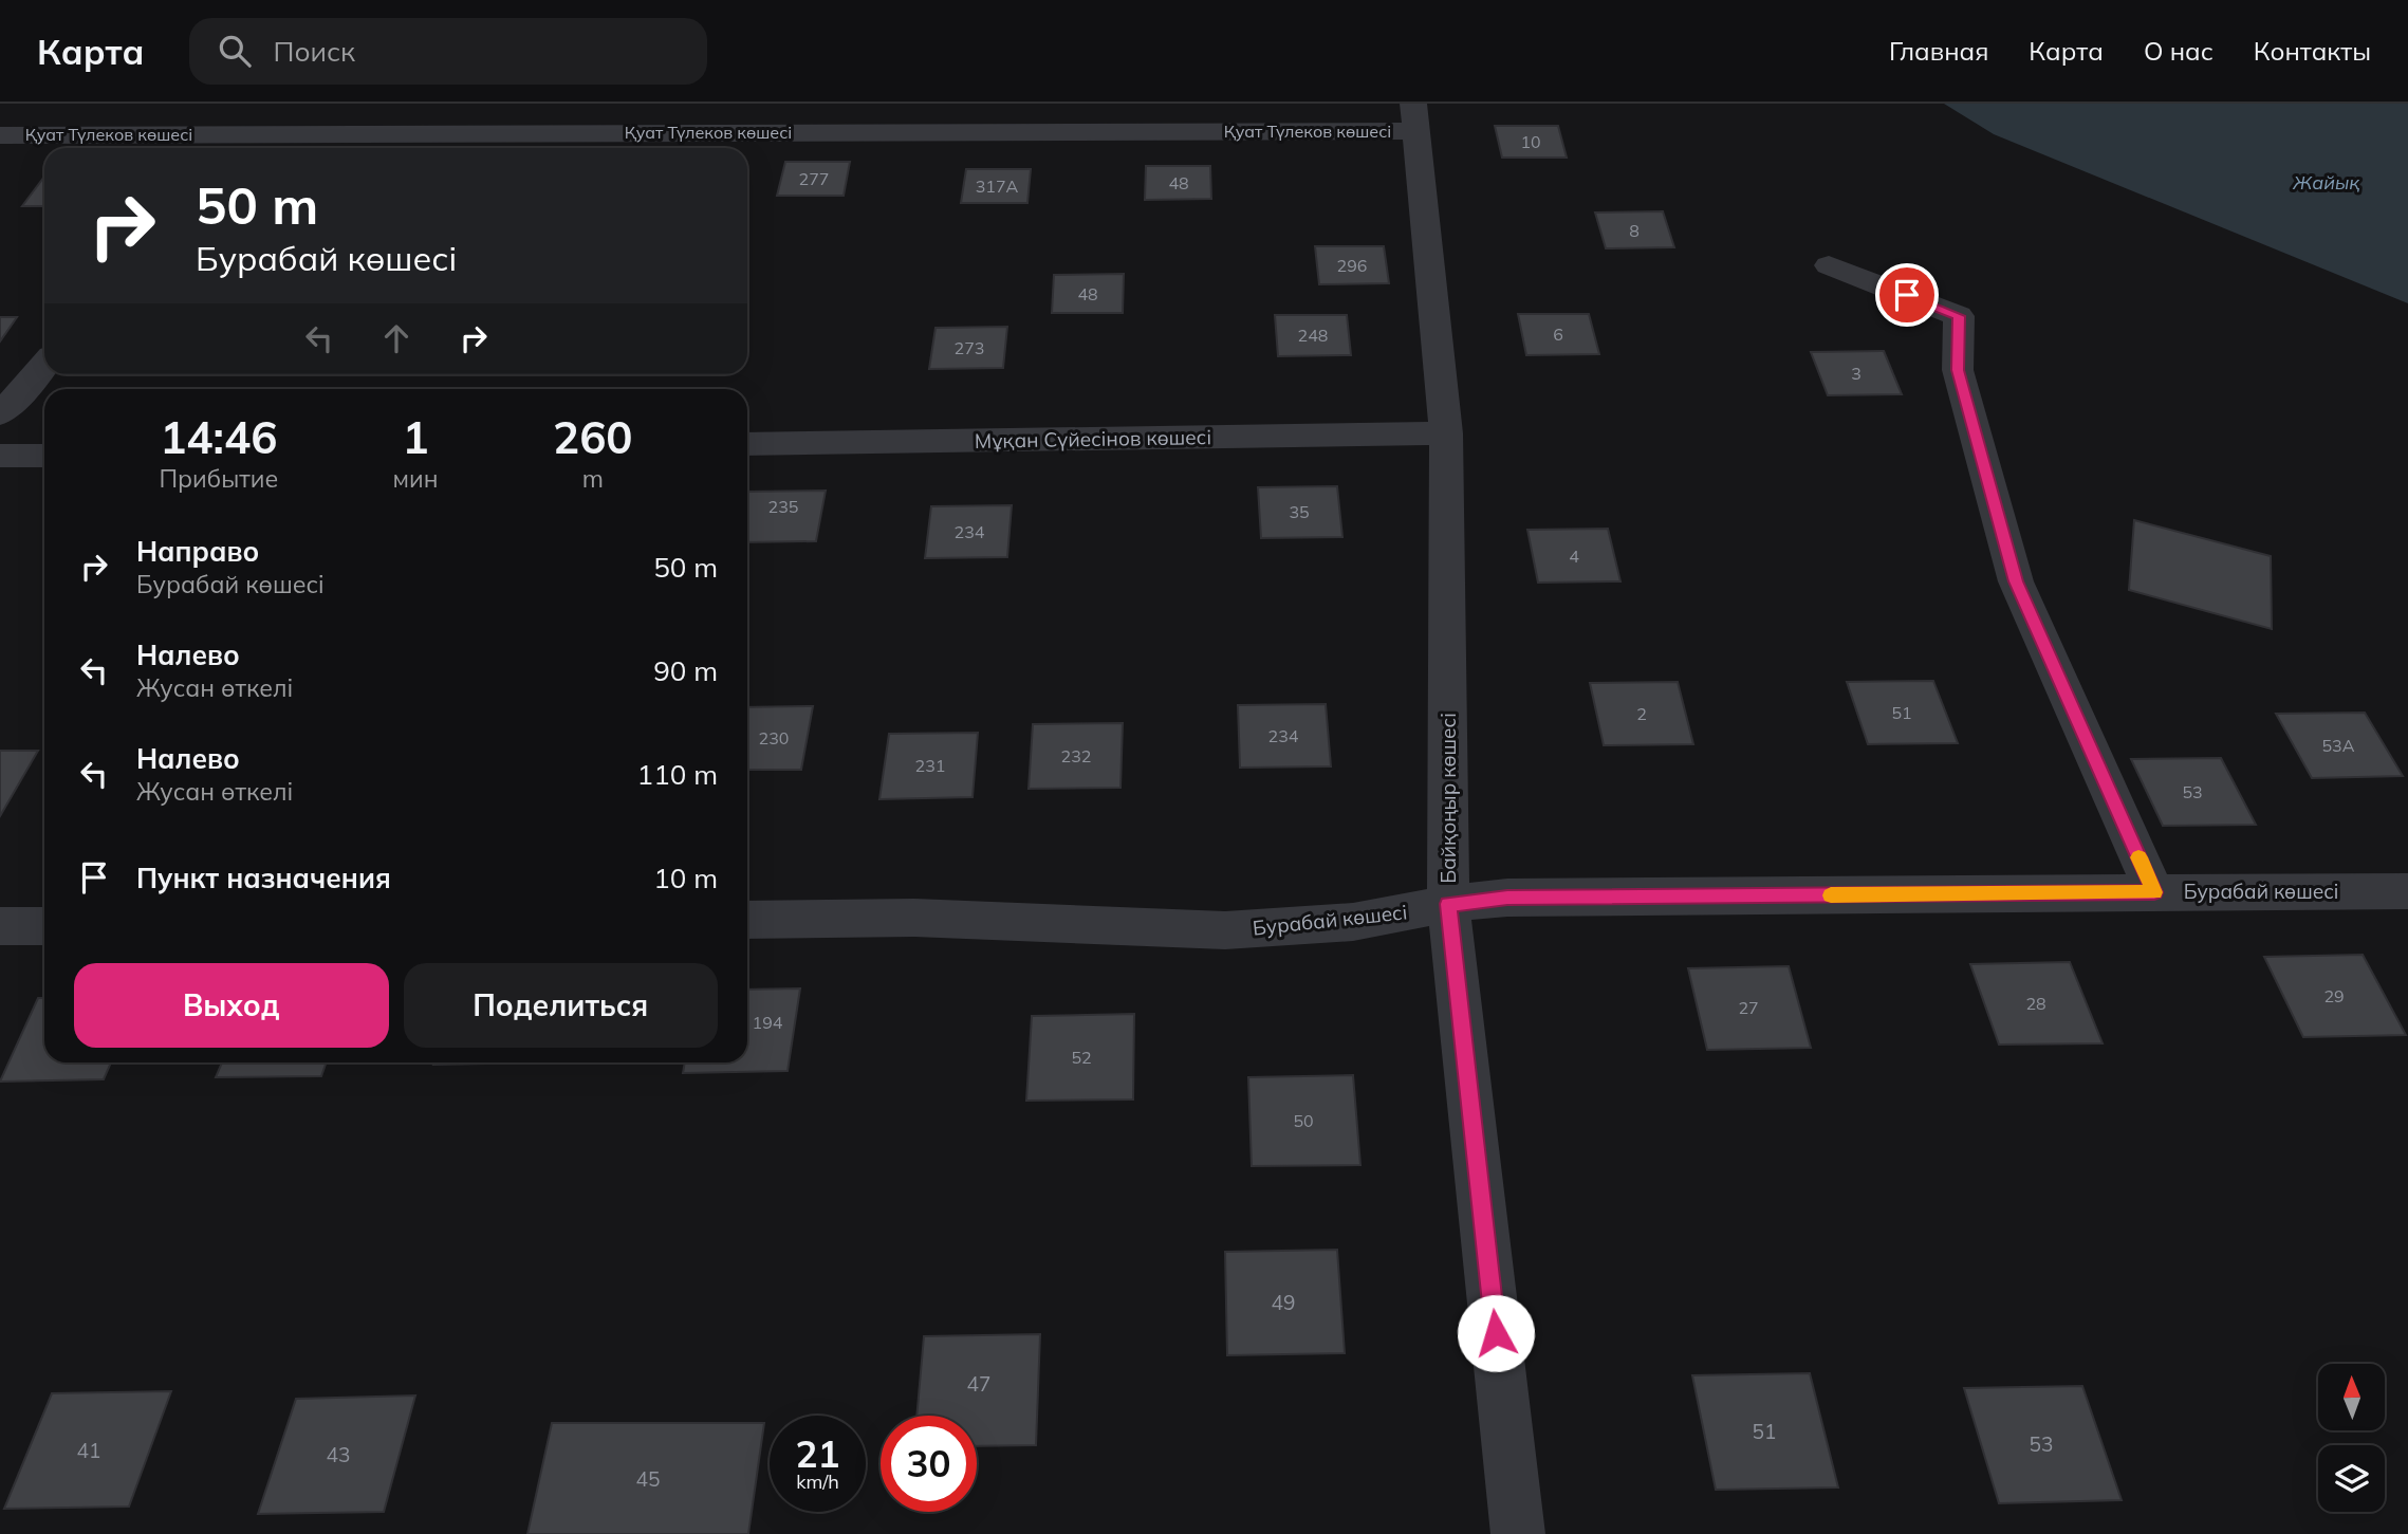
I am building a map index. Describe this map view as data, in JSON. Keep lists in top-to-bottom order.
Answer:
{
  "streets": {
    "street": [
      "Қуат Түлеков көшесі",
      "Мұқан Сүйесінов көшесі",
      "Байқоңыр көшесi",
      "Бурабай көшесi"
    ]
  },
  "crossings": [
    ["Қуат Түлеков көшесі", "Байқоңыр көшесi"],
    ["Мұқан Сүйесінов көшесі", "Байқоңыр көшесi"],
    ["Байқоңыр көшесi", "Бурабай көшесi"]
  ],
  "water": ["Жайық"],
  "house_numbers": [
    "10",
    "277",
    "48",
    "317А",
    "8",
    "296",
    "48",
    "6",
    "248",
    "273",
    "3",
    "235",
    "35",
    "234",
    "4",
    "51",
    "2",
    "234",
    "230",
    "53А",
    "232",
    "231",
    "53",
    "29",
    "28",
    "27",
    "194",
    "52",
    "50",
    "49",
    "47",
    "51",
    "53",
    "41",
    "43",
    "45"
  ],
  "north": "top",
  "page": {
    "header": "Карта",
    "search": "Поиск",
    "nav": [
      "Главная",
      "Карта",
      "О нас",
      "Контакты"
    ],
    "turn": ["50 m", "Бурабай көшесi"],
    "eta": [
      "14:46",
      "Прибытие",
      "1",
      "мин",
      "260",
      "m"
    ],
    "list": [
      {
        "name": "Направо",
        "note": "Бурабай көшесi",
        "value": "50 m"
      },
      {
        "name": "Налево",
        "note": "Жусан өткелі",
        "value": "90 m"
      },
      {
        "name": "Налево",
        "note": "Жусан өткелі",
        "value": "110 m"
      },
      {
        "name": "Пункт назначения",
        "value": "10 m"
      }
    ],
    "buttons": ["Выход", "Поделиться"],
    "speed": "21 km/h",
    "limit": "30"
  }
}
